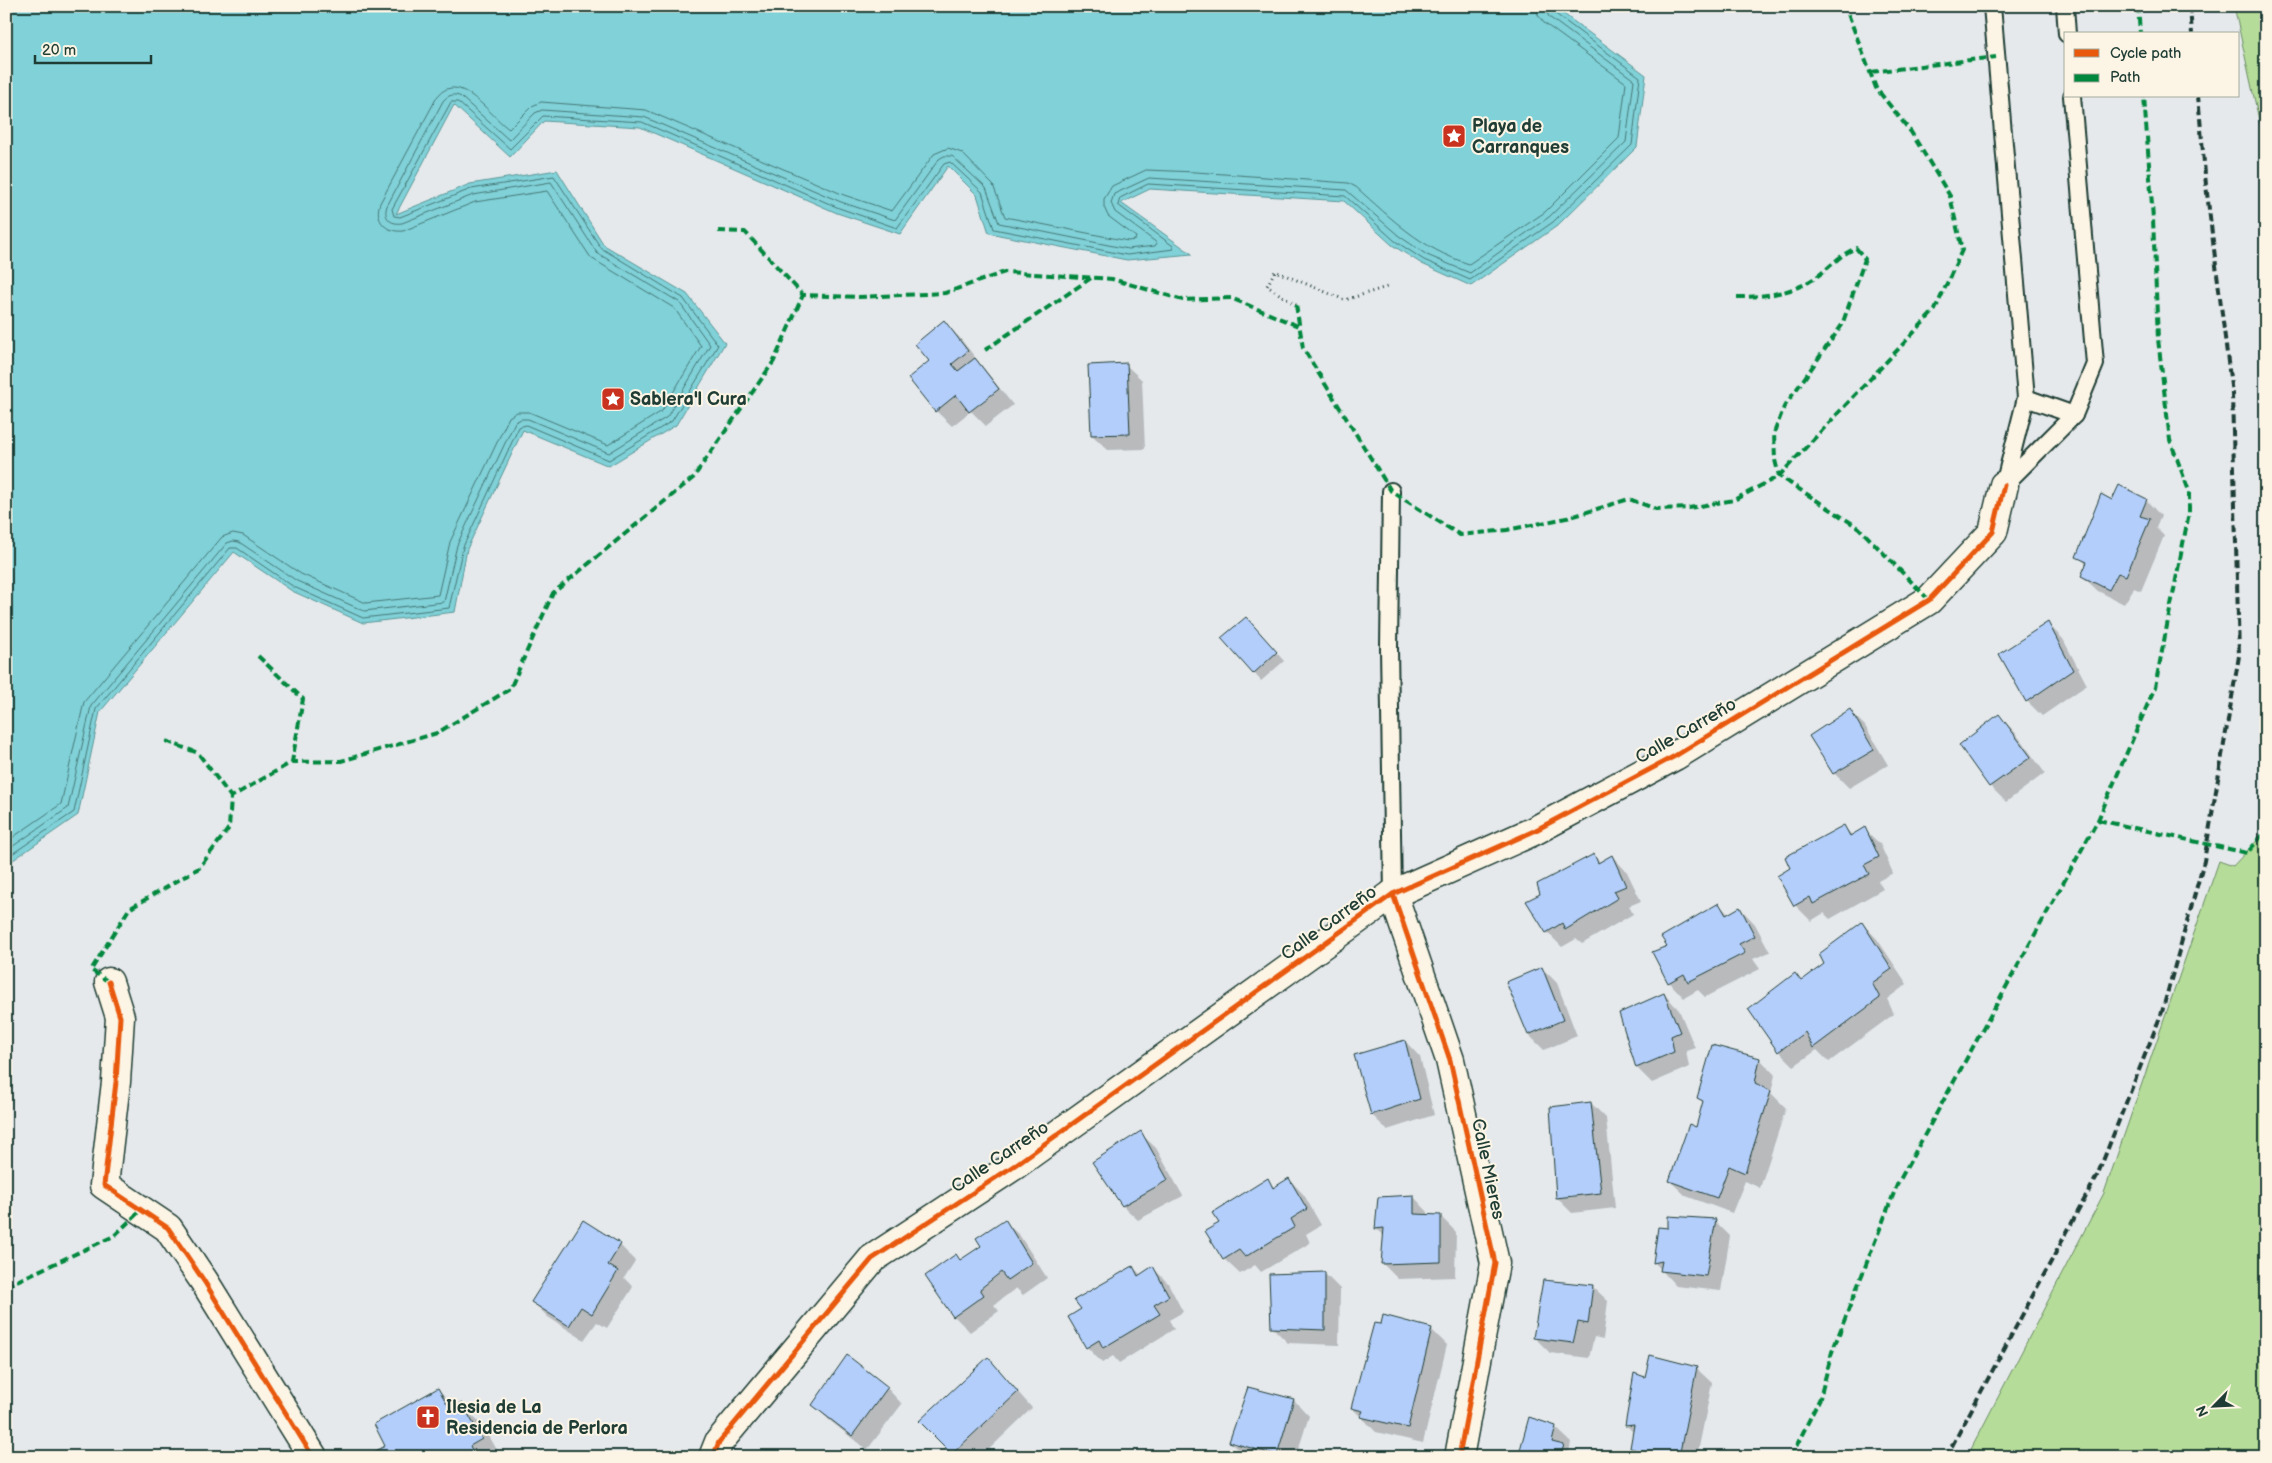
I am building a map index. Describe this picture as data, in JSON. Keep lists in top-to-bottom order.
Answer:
{
  "streets": {
    "street": ["Calle Carreño", "Calle Mieres"]
  },
  "crossings": [
    ["Calle Carreño", "Calle Mieres"]
  ],
  "places": {
    "place": ["Playa de Carranques", "Sablera'l Cura"],
    "church": ["Ilesia de La Residencia de Perlora"]
  },
  "legend": ["Cycle path", "Path"],
  "scale_bar": "20 m",
  "north": "bottom left"
}
